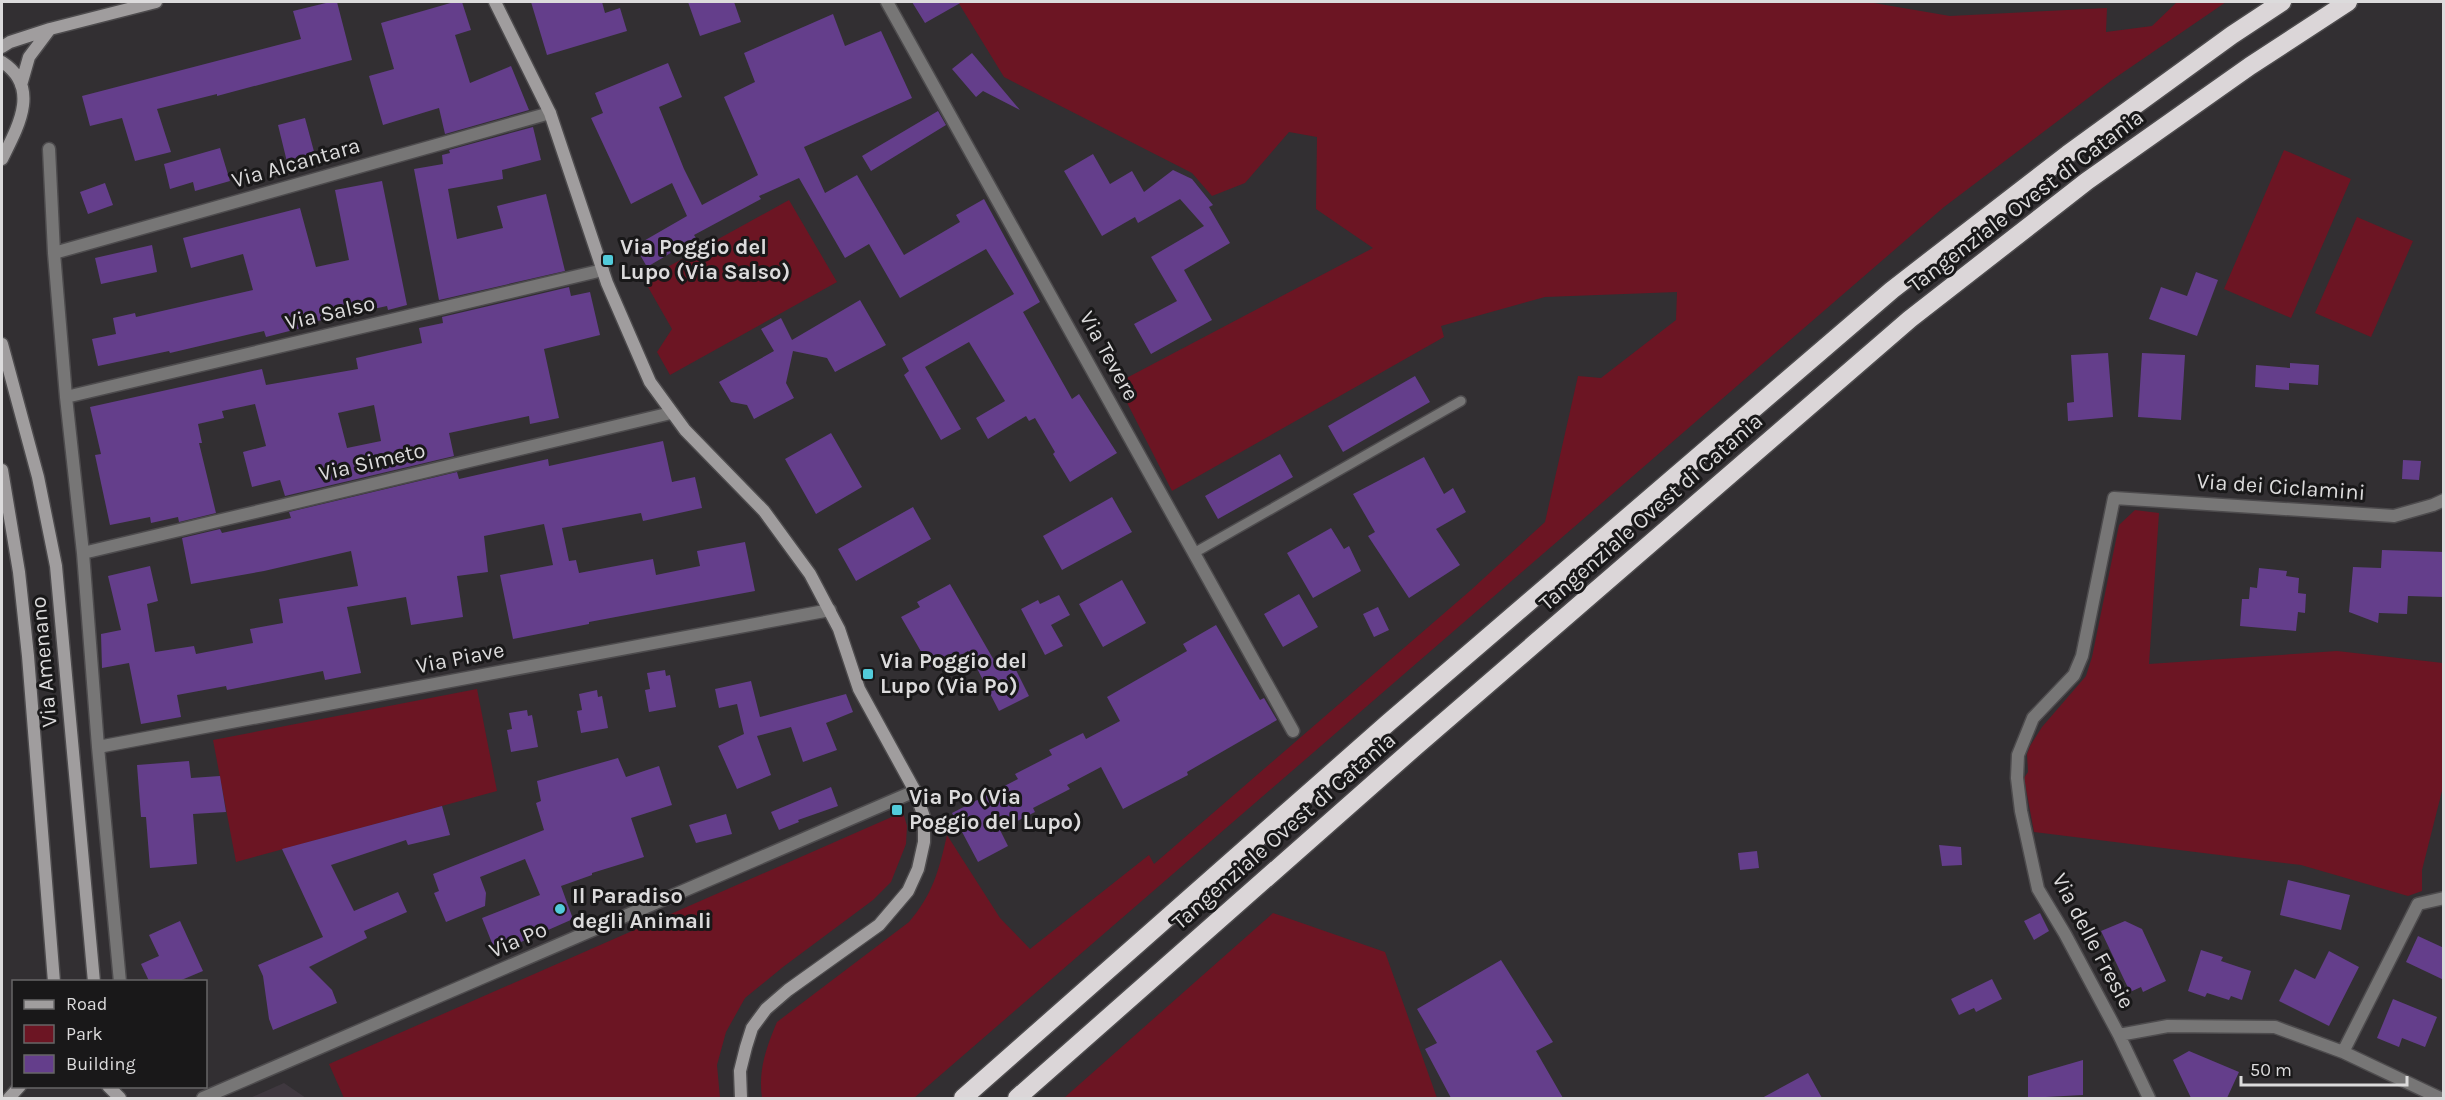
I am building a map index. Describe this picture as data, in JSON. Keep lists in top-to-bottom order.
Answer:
{
  "streets": {
    "highway": ["Tangenziale Ovest di Catania"],
    "main road": ["Via Amenano"],
    "street": [
      "Via Alcantara",
      "Via Salso",
      "Via Tevere",
      "Via Simeto",
      "Via dei Ciclamini",
      "Via Piave",
      "Via Po",
      "Via delle Fresie"
    ]
  },
  "crossings": [
    ["Via dei Ciclamini", "Via delle Fresie"]
  ],
  "places": {
    "transit": ["Via Poggio del Lupo (Via Salso)", "Via Poggio del Lupo (Via Po)", "Via Po (Via Poggio del Lupo)"],
    "other": ["Il Paradiso degli Animali"]
  },
  "legend": ["Road", "Park", "Building"],
  "scale_bar": "50 m"
}
